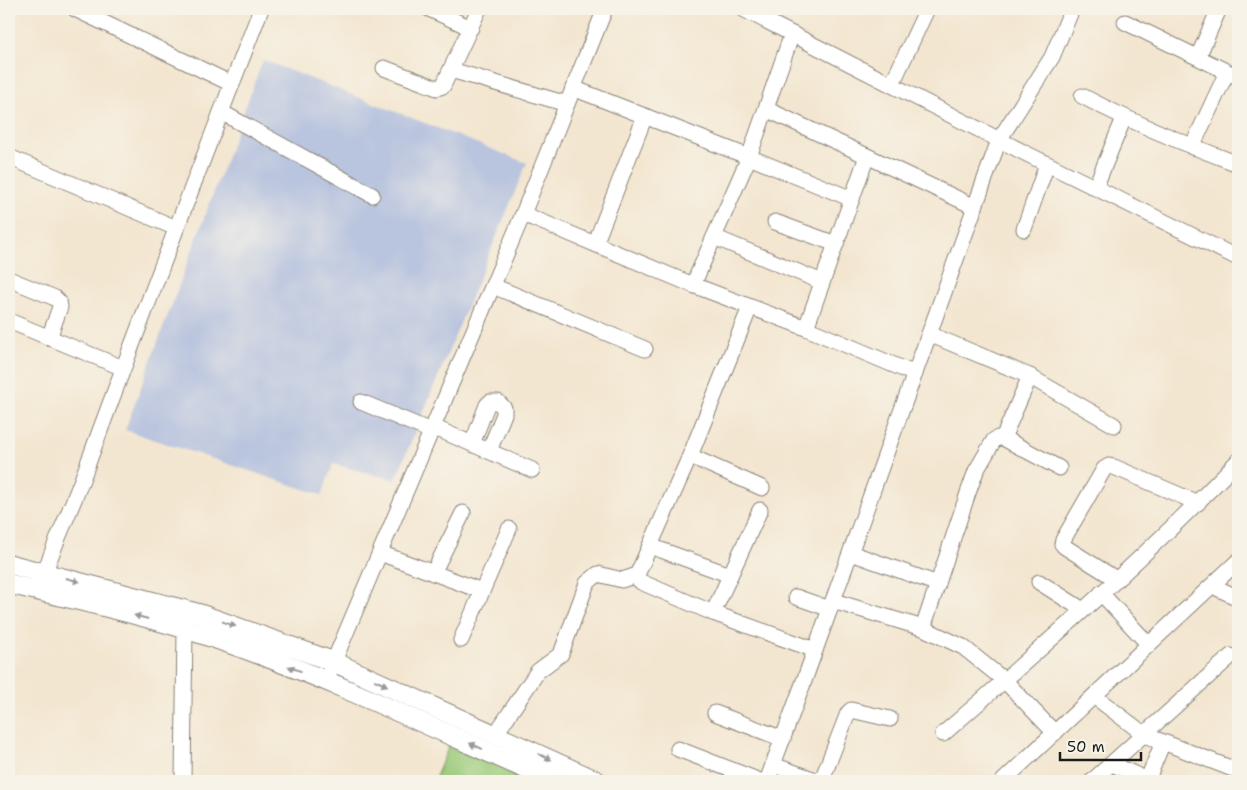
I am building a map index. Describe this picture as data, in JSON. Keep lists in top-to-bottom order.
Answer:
{
  "scale_bar": "50 m"
}
